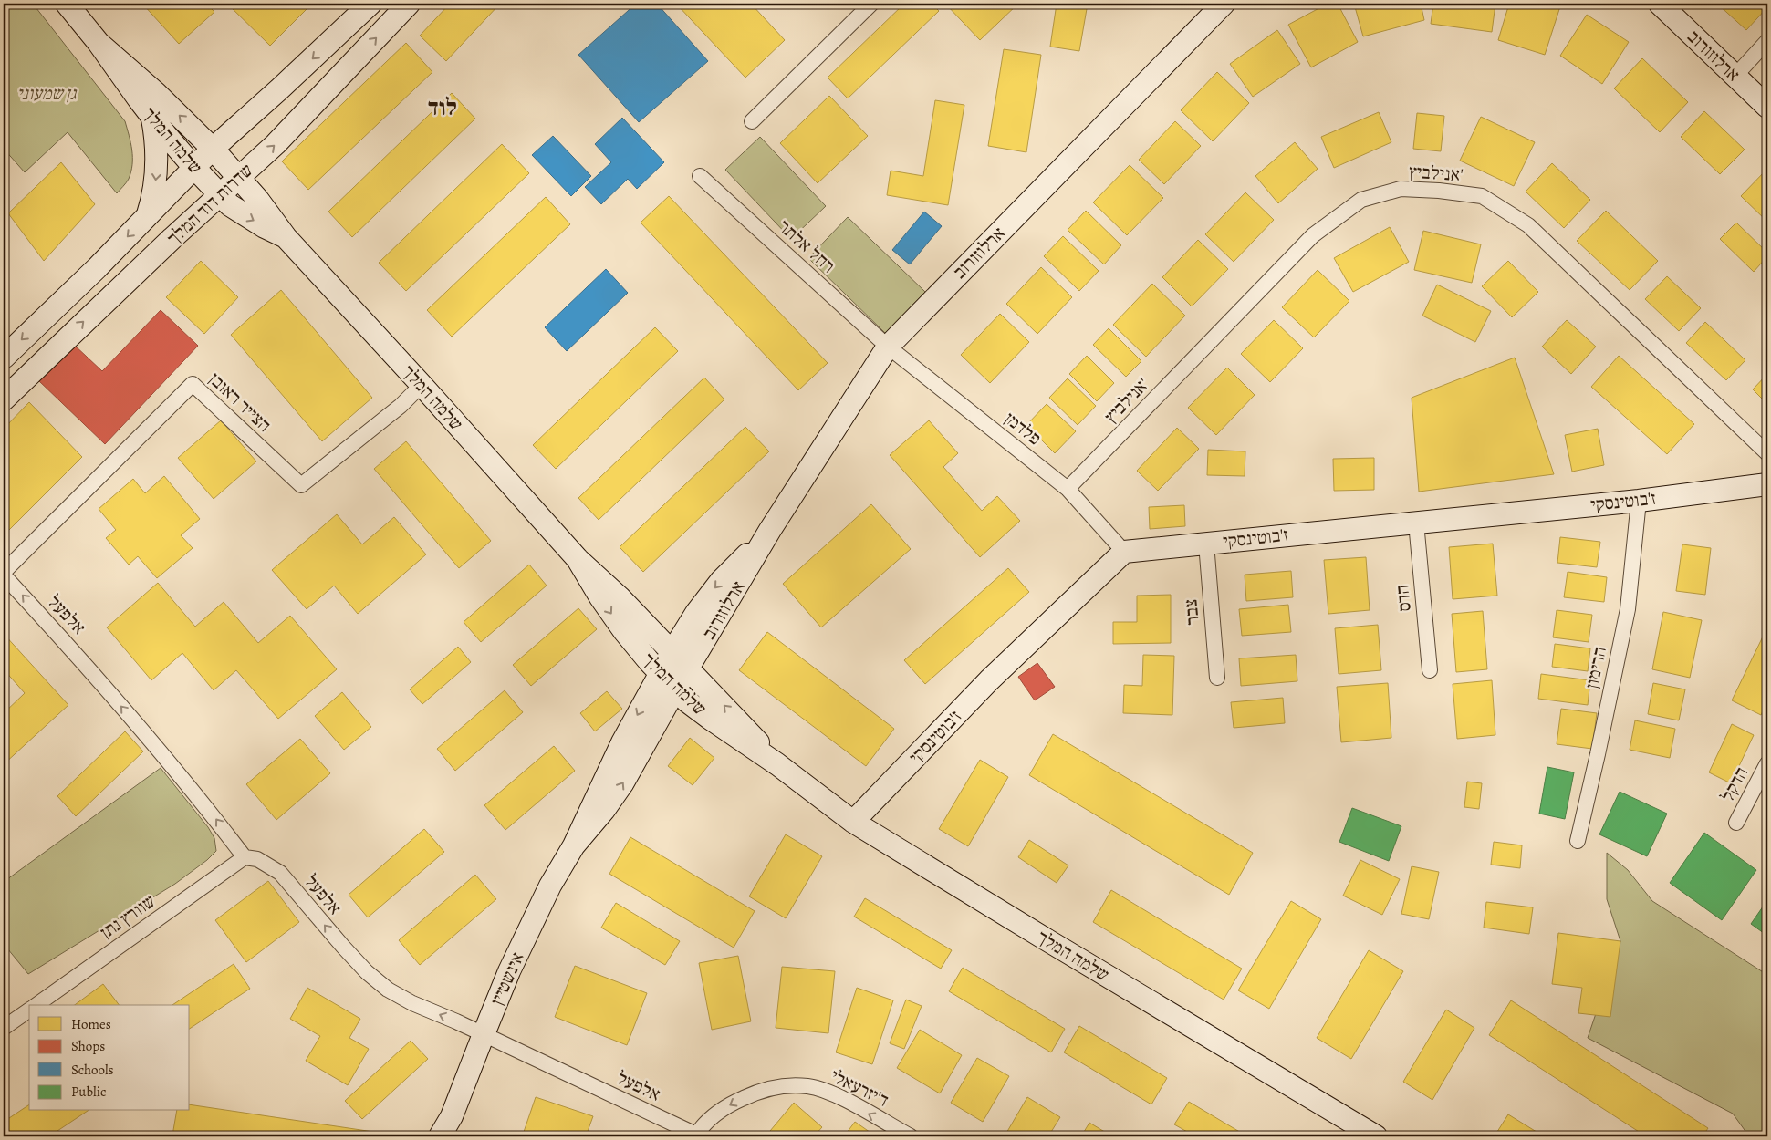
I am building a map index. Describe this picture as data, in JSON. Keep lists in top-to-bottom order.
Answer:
{
  "streets": {
    "street": [
      "ארלוזורוב",
      "שלמה המלך",
      "אנילביץ'",
      "שדרות דוד המלך",
      "רחל אלתר",
      "הצייר ראובן",
      "פלדמן",
      "ז'בוטינסקי",
      "הדס",
      "צבר",
      "אלפעל",
      "הרימון",
      "הדקל",
      "שוורץ נתן",
      "אינשטיין",
      "ד'יזרעאלי"
    ]
  },
  "crossings": [
    ["ארלוזורוב", "שלמה המלך"],
    ["ארלוזורוב", "רחל אלתר"],
    ["ארלוזורוב", "פלדמן"],
    ["ארלוזורוב", "אינשטיין"],
    ["שלמה המלך", "שדרות דוד המלך"],
    ["שלמה המלך", "הצייר ראובן"],
    ["שלמה המלך", "ז'בוטינסקי"],
    ["שלמה המלך", "אינשטיין"],
    ["אנילביץ'", "פלדמן"],
    ["רחל אלתר", "פלדמן"],
    ["פלדמן", "ז'בוטינסקי"],
    ["ז'בוטינסקי", "הדס"],
    ["ז'בוטינסקי", "צבר"],
    ["ז'בוטינסקי", "הרימון"],
    ["אלפעל", "שוורץ נתן"],
    ["אלפעל", "אינשטיין"],
    ["אלפעל", "ד'יזרעאלי"]
  ],
  "one_way": ["אלפעל", "ד'יזרעאלי"],
  "districts": ["לוד"],
  "parks": ["גן שמעוני"],
  "legend": [
    "Homes",
    "Shops",
    "Schools",
    "Public"
  ]
}
